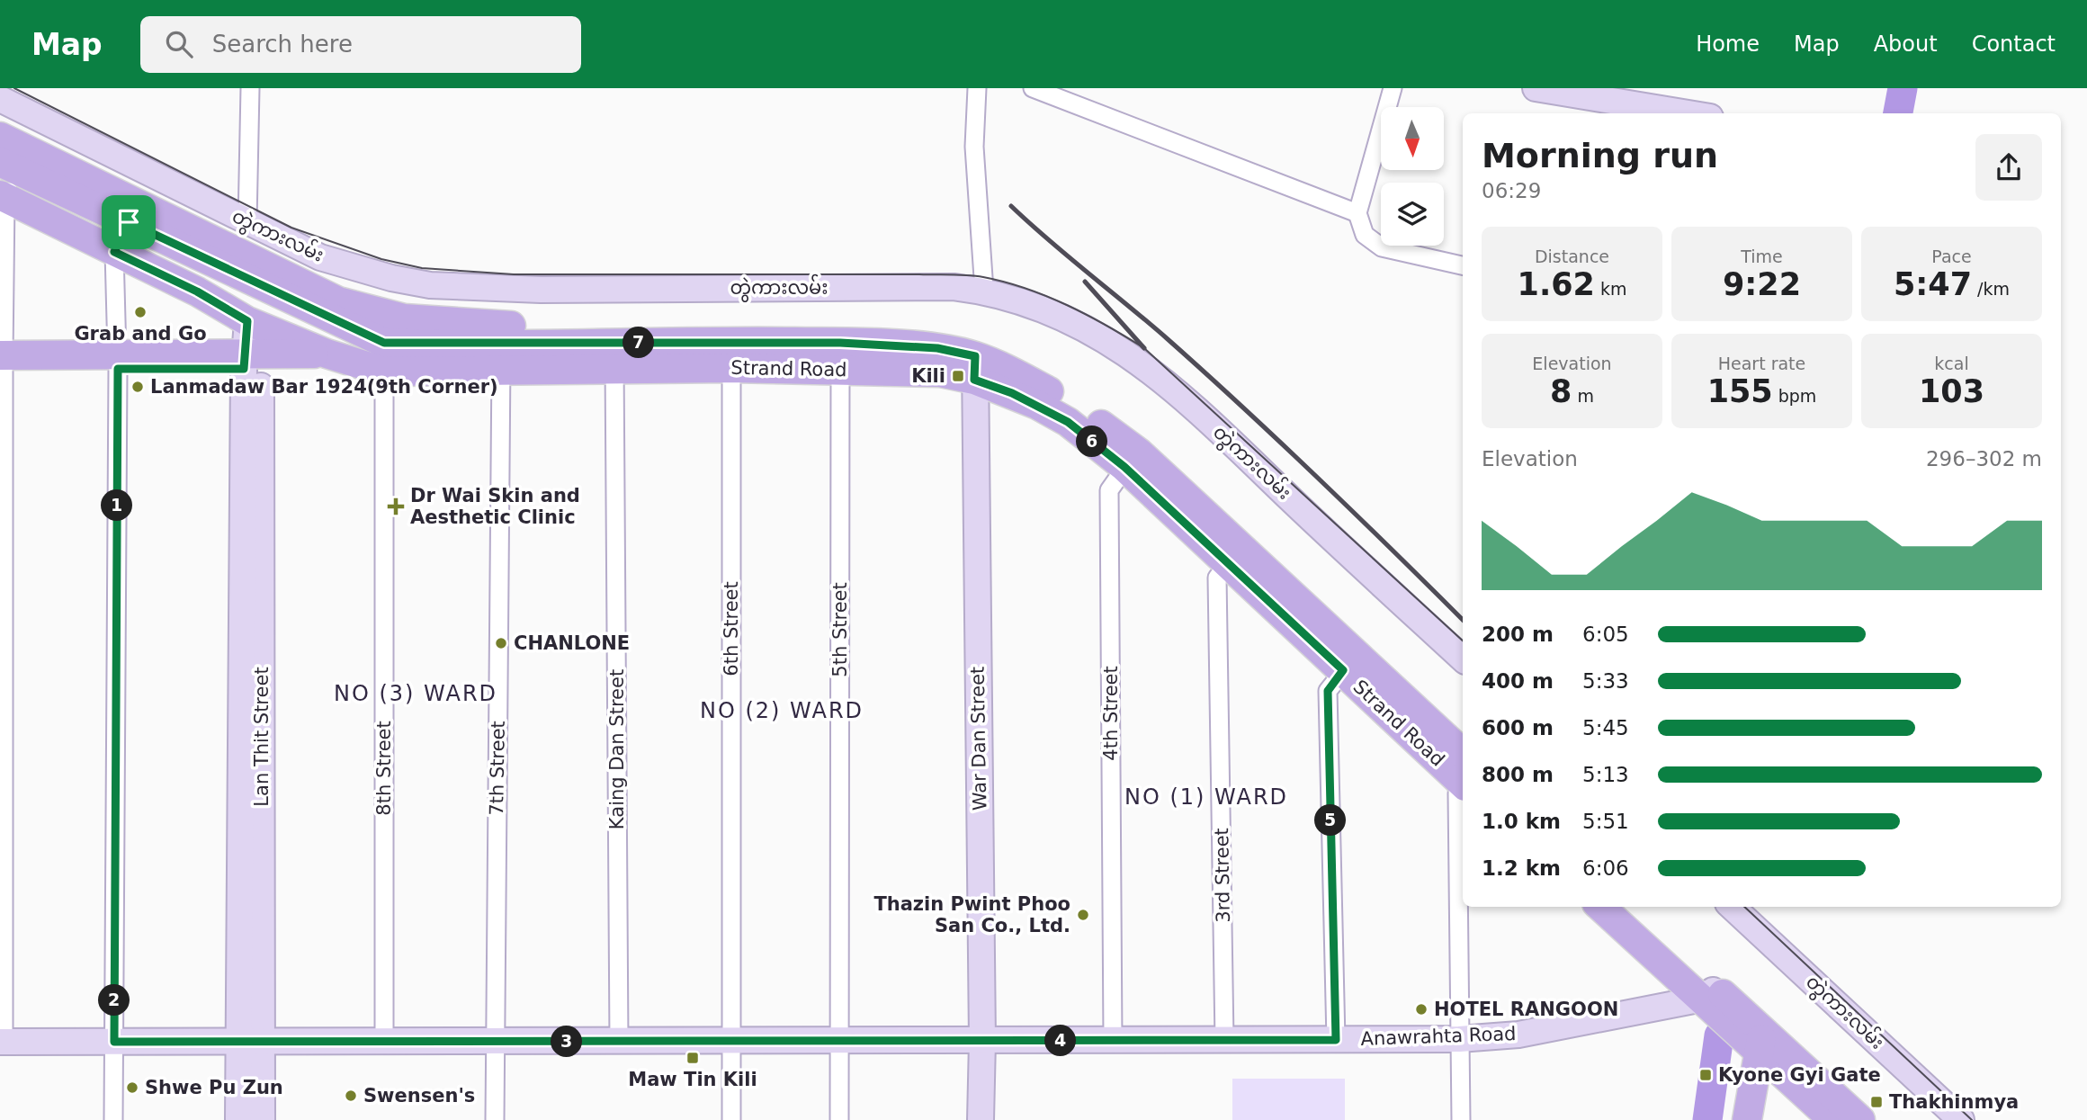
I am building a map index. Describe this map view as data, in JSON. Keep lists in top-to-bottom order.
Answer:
{
  "streets": {
    "main road": [
      "တွဲကားလမ်း",
      "Strand Road",
      "Lan Thit Street",
      "War Dan Street",
      "Anawrahta Road"
    ],
    "street": [
      "6th Street",
      "5th Street",
      "4th Street",
      "Kaing Dan Street",
      "8th Street",
      "7th Street",
      "3rd Street"
    ]
  },
  "crossings": [
    ["Strand Road", "6th Street"],
    ["Strand Road", "5th Street"],
    ["Strand Road", "4th Street"],
    ["Strand Road", "Lan Thit Street"],
    ["Strand Road", "War Dan Street"],
    ["Strand Road", "Kaing Dan Street"],
    ["Strand Road", "8th Street"],
    ["Strand Road", "7th Street"],
    ["Strand Road", "3rd Street"],
    ["6th Street", "Anawrahta Road"],
    ["5th Street", "Anawrahta Road"],
    ["4th Street", "Anawrahta Road"],
    ["Lan Thit Street", "Anawrahta Road"],
    ["War Dan Street", "Anawrahta Road"],
    ["Kaing Dan Street", "Anawrahta Road"],
    ["8th Street", "Anawrahta Road"],
    ["7th Street", "Anawrahta Road"],
    ["3rd Street", "Anawrahta Road"]
  ],
  "districts": ["NO (3) WARD", "NO (2) WARD", "NO (1) WARD"],
  "places": {
    "other": [
      "Grab and Go",
      "Lanmadaw Bar 1924(9th Corner)",
      "CHANLONE",
      "Thazin Pwint Phoo San Co., Ltd.",
      "HOTEL RANGOON",
      "Shwe Pu Zun",
      "Swensen's"
    ],
    "transit": [
      "Kili",
      "Maw Tin Kili",
      "Kyone Gyi Gate",
      "Thakhinmya"
    ],
    "health": ["Dr Wai Skin and Aesthetic Clinic"]
  },
  "north": "bottom",
  "page": {
    "header": "Map",
    "search": "Search here",
    "nav": [
      "Home",
      "Map",
      "About",
      "Contact"
    ],
    "heading": ["Morning run", "06:29"],
    "stats": [
      ["Distance", "1.62 km"],
      ["Time", "9:22"],
      ["Pace", "5:47 /km"],
      ["Elevation", "8 m"],
      ["Heart rate", "155 bpm"],
      ["kcal", "103"]
    ],
    "pins": [
      "7",
      "6",
      "1",
      "5",
      "2",
      "4",
      "3"
    ],
    "chart": ["Elevation", "296–302 m"],
    "list": [
      {
        "name": "200 m",
        "note": "6:05"
      },
      {
        "name": "400 m",
        "note": "5:33"
      },
      {
        "name": "600 m",
        "note": "5:45"
      },
      {
        "name": "800 m",
        "note": "5:13"
      },
      {
        "name": "1.0 km",
        "note": "5:51"
      },
      {
        "name": "1.2 km",
        "note": "6:06"
      }
    ]
  }
}
